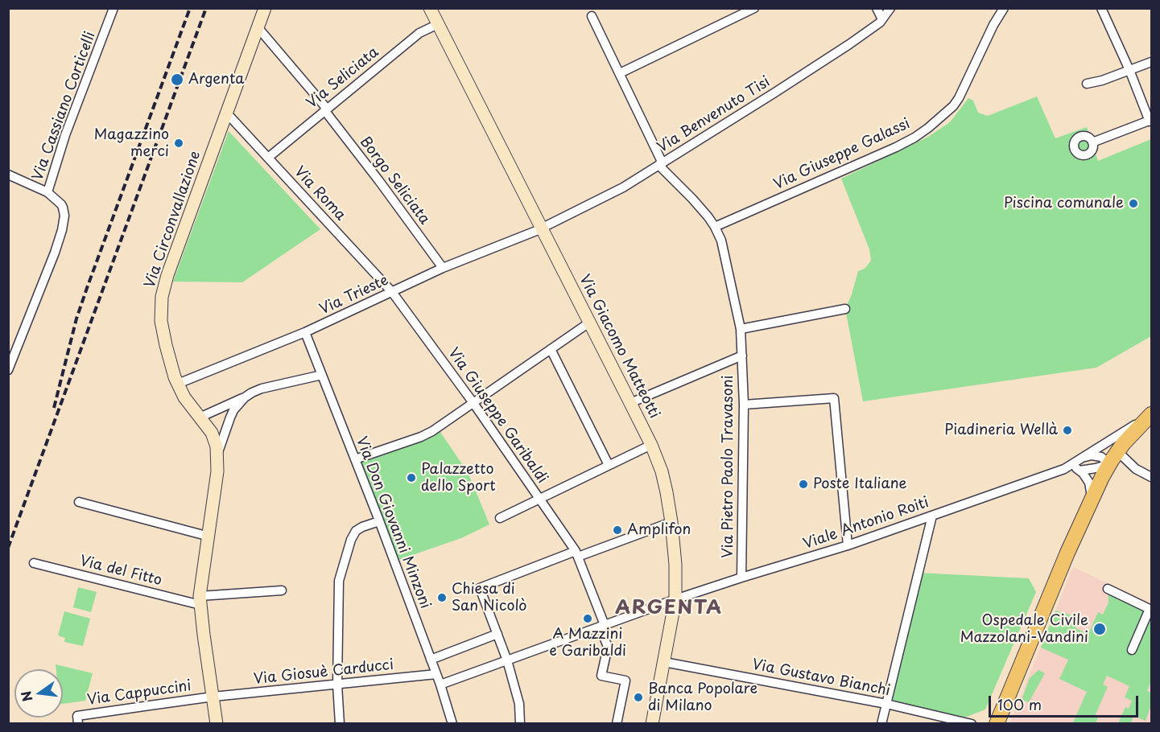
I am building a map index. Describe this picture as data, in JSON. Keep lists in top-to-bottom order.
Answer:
{
  "streets": {
    "street": [
      "Via Seliciata",
      "Via Cassiano Corticelli",
      "Via Benvenuto Tisi",
      "Via Giuseppe Galassi",
      "Borgo Seliciata",
      "Via Roma",
      "Via Circonvallazione",
      "Via Trieste",
      "Via Giacomo Matteotti",
      "Via Giuseppe Garibaldi",
      "Via Pietro Paolo Travasoni",
      "Via Don Giovanni Minzoni",
      "Viale Antonio Roiti",
      "Via del Fitto",
      "Via Giosuè Carducci",
      "Via Gustavo Bianchi",
      "Via Cappuccini"
    ]
  },
  "crossings": [
    ["Via Seliciata", "Borgo Seliciata"],
    ["Via Seliciata", "Via Roma"],
    ["Via Seliciata", "Via Giacomo Matteotti"],
    ["Via Benvenuto Tisi", "Via Trieste"],
    ["Via Benvenuto Tisi", "Via Giacomo Matteotti"],
    ["Via Benvenuto Tisi", "Via Pietro Paolo Travasoni"],
    ["Via Giuseppe Galassi", "Via Pietro Paolo Travasoni"],
    ["Borgo Seliciata", "Via Circonvallazione"],
    ["Borgo Seliciata", "Via Trieste"],
    ["Via Roma", "Via Circonvallazione"],
    ["Via Roma", "Via Trieste"],
    ["Via Roma", "Via Giuseppe Garibaldi"],
    ["Via Circonvallazione", "Via Trieste"],
    ["Via Circonvallazione", "Via del Fitto"],
    ["Via Circonvallazione", "Via Giosuè Carducci"],
    ["Via Circonvallazione", "Via Cappuccini"],
    ["Via Trieste", "Via Giacomo Matteotti"],
    ["Via Trieste", "Via Giuseppe Garibaldi"],
    ["Via Trieste", "Via Don Giovanni Minzoni"],
    ["Via Giacomo Matteotti", "Viale Antonio Roiti"],
    ["Via Giacomo Matteotti", "Via Gustavo Bianchi"],
    ["Via Giuseppe Garibaldi", "Viale Antonio Roiti"],
    ["Via Pietro Paolo Travasoni", "Viale Antonio Roiti"],
    ["Via Don Giovanni Minzoni", "Viale Antonio Roiti"],
    ["Via Don Giovanni Minzoni", "Via Giosuè Carducci"],
    ["Via Giosuè Carducci", "Via Cappuccini"]
  ],
  "districts": ["ARGENTA"],
  "places": [
    "Argenta",
    "Magazzino merci",
    "Piscina comunale",
    "Piadineria Wellà",
    "Palazzetto dello Sport",
    "Poste Italiane",
    "Amplifon",
    "Chiesa di San Nicolò",
    "A Mazzini e Garibaldi",
    "Ospedale Civile Mazzolani-Vandini",
    "Banca Popolare di Milano"
  ],
  "scale_bar": "100 m",
  "north": "left"
}
